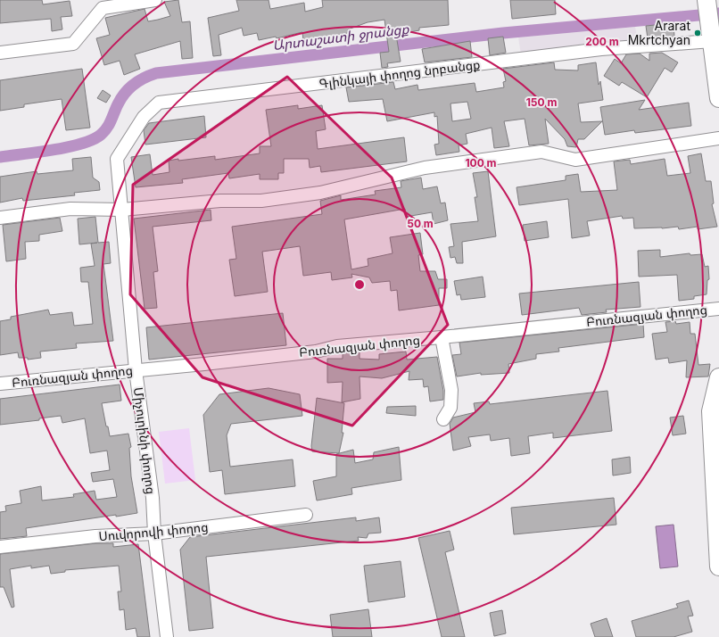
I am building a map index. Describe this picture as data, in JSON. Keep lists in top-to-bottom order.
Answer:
{
  "streets": {
    "street": [
      "Գլինկայի փողոց նրբանցք",
      "Բուռնազյան փողոց",
      "Միչուրինի փողոց",
      "Սուվորովի փողոց"
    ]
  },
  "crossings": [
    ["Գլինկայի փողոց նրբանցք", "Միչուրինի փողոց"],
    ["Բուռնազյան փողոց", "Միչուրինի փողոց"],
    ["Միչուրինի փողոց", "Սուվորովի փողոց"]
  ],
  "water": ["Արտաշատի ջրանցք"],
  "places": ["Ararat Mkrtchyan"],
  "rings": [
    "200 m",
    "150 m",
    "100 m",
    "50 m"
  ]
}
